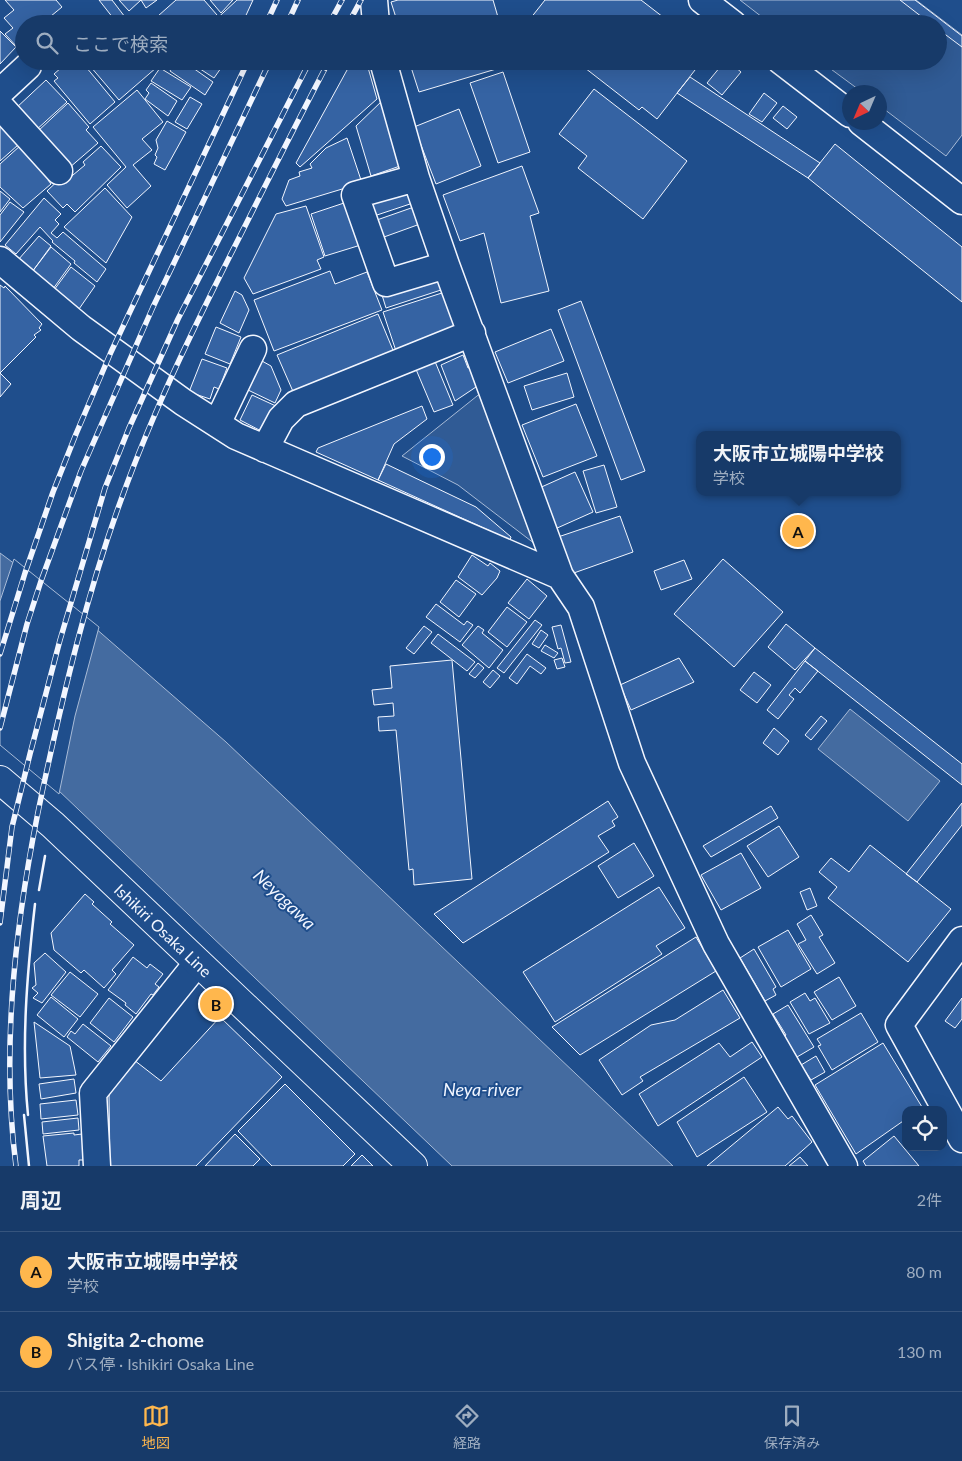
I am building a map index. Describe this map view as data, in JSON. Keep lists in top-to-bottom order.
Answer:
{
  "streets": {
    "main road": ["Ishikiri Osaka Line"]
  },
  "water": ["Neyagawa", "Neya-river"],
  "north": "bottom left",
  "page": {
    "search": "ここで検索",
    "popup": ["大阪市立城陽中学校", "学校"],
    "pins": ["A", "B"],
    "heading": ["周辺", "2件"],
    "list": [
      {
        "mark": "A",
        "name": "大阪市立城陽中学校",
        "note": "学校",
        "value": "80 m"
      },
      {
        "mark": "B",
        "name": "Shigita 2-chome",
        "note": "バス停 · Ishikiri Osaka Line",
        "value": "130 m"
      }
    ],
    "nav": ["地図", "経路", "保存済み"]
  }
}
